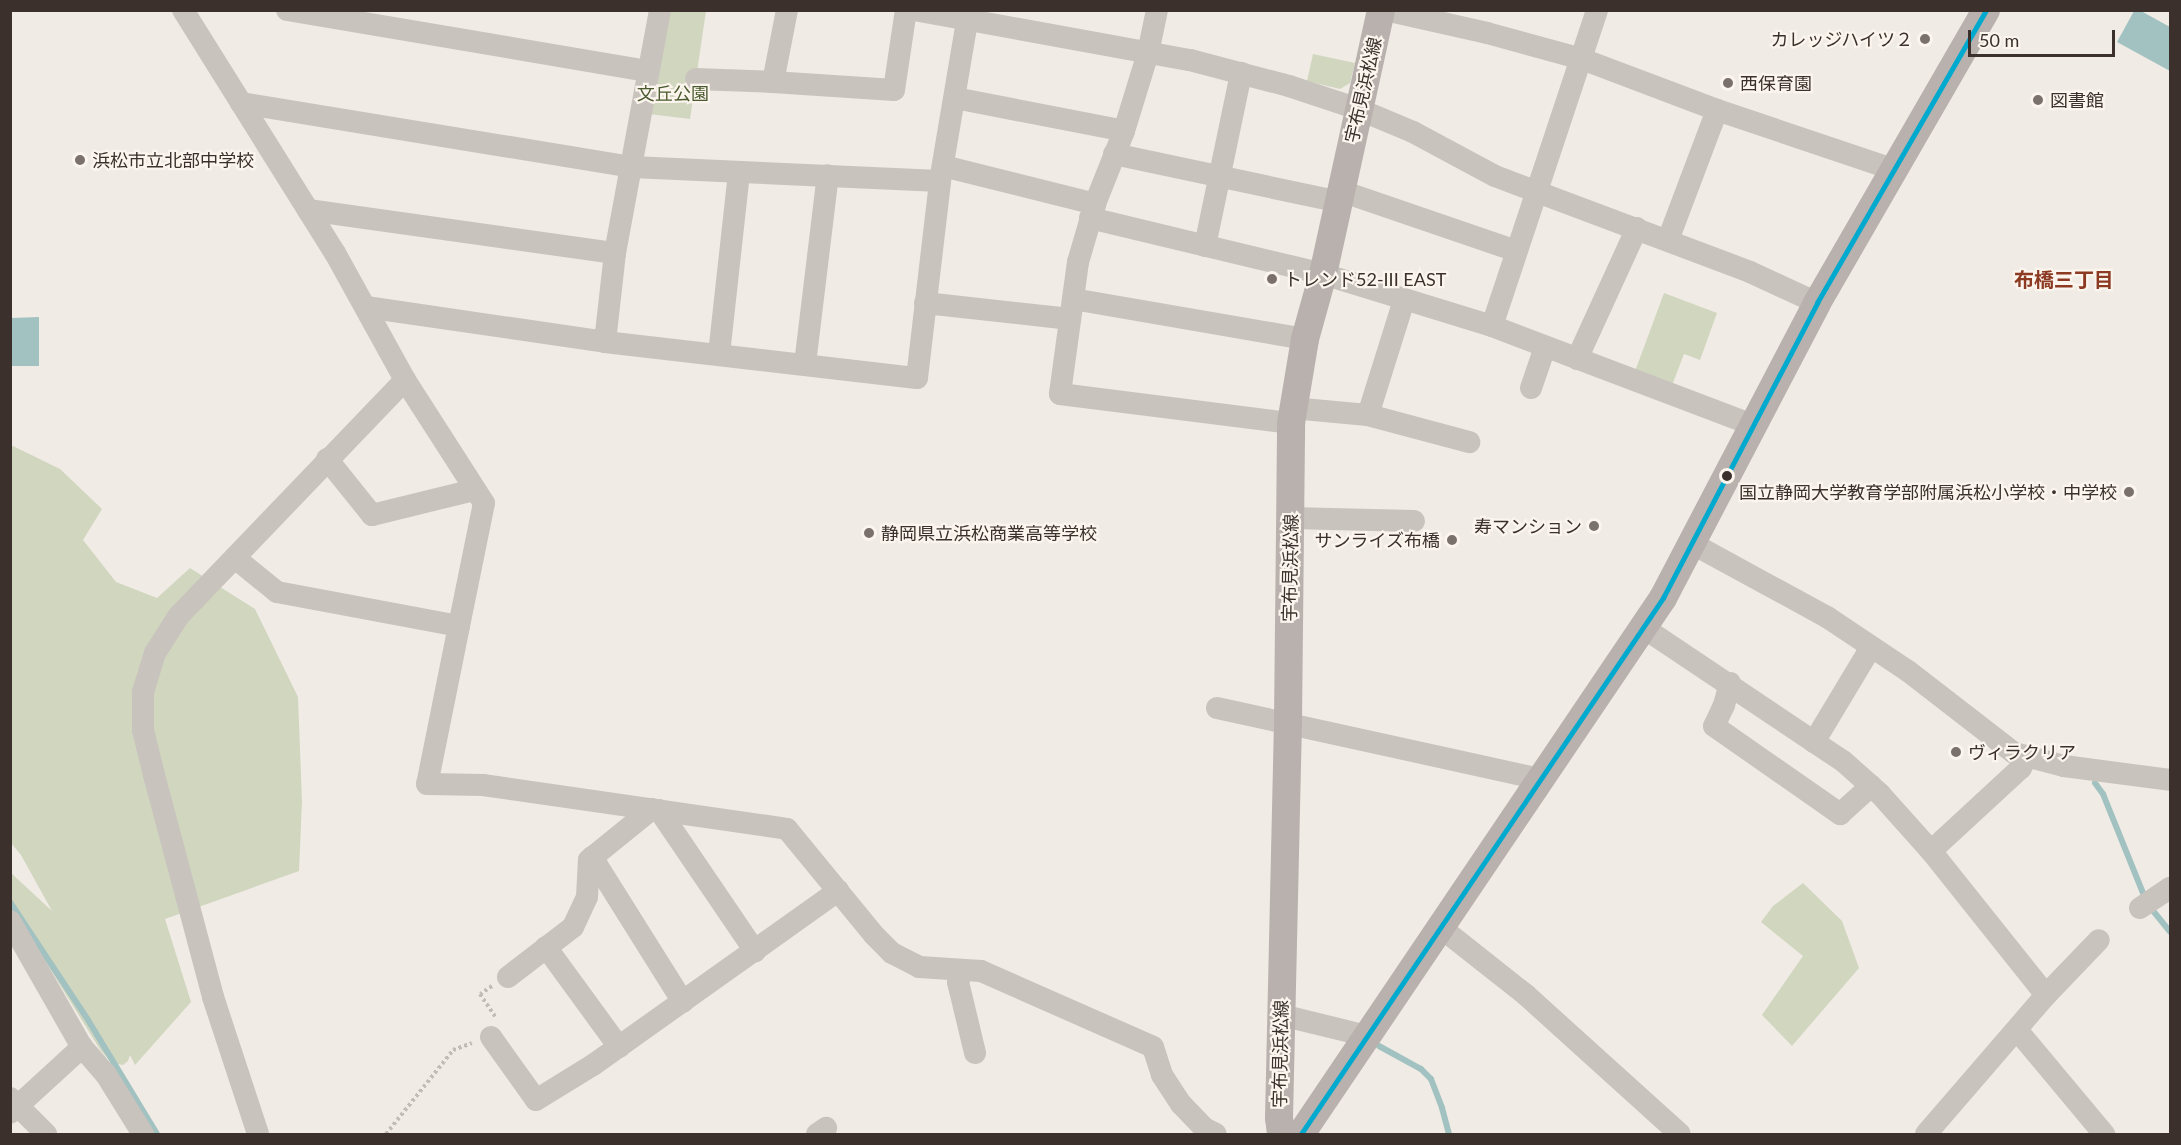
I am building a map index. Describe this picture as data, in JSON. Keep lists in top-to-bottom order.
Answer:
{
  "streets": {
    "main road": ["宇布見浜松線"]
  },
  "districts": ["布橋三丁目"],
  "parks": ["文丘公園"],
  "places": [
    "カレッジハイツ２",
    "西保育園",
    "図書館",
    "浜松市立北部中学校",
    "トレンド52-III EAST",
    "国立静岡大学教育学部附属浜松小学校・中学校",
    "寿マンション",
    "静岡県立浜松商業高等学校",
    "サンライズ布橋",
    "ヴィラクリア"
  ],
  "scale_bar": "50 m"
}
